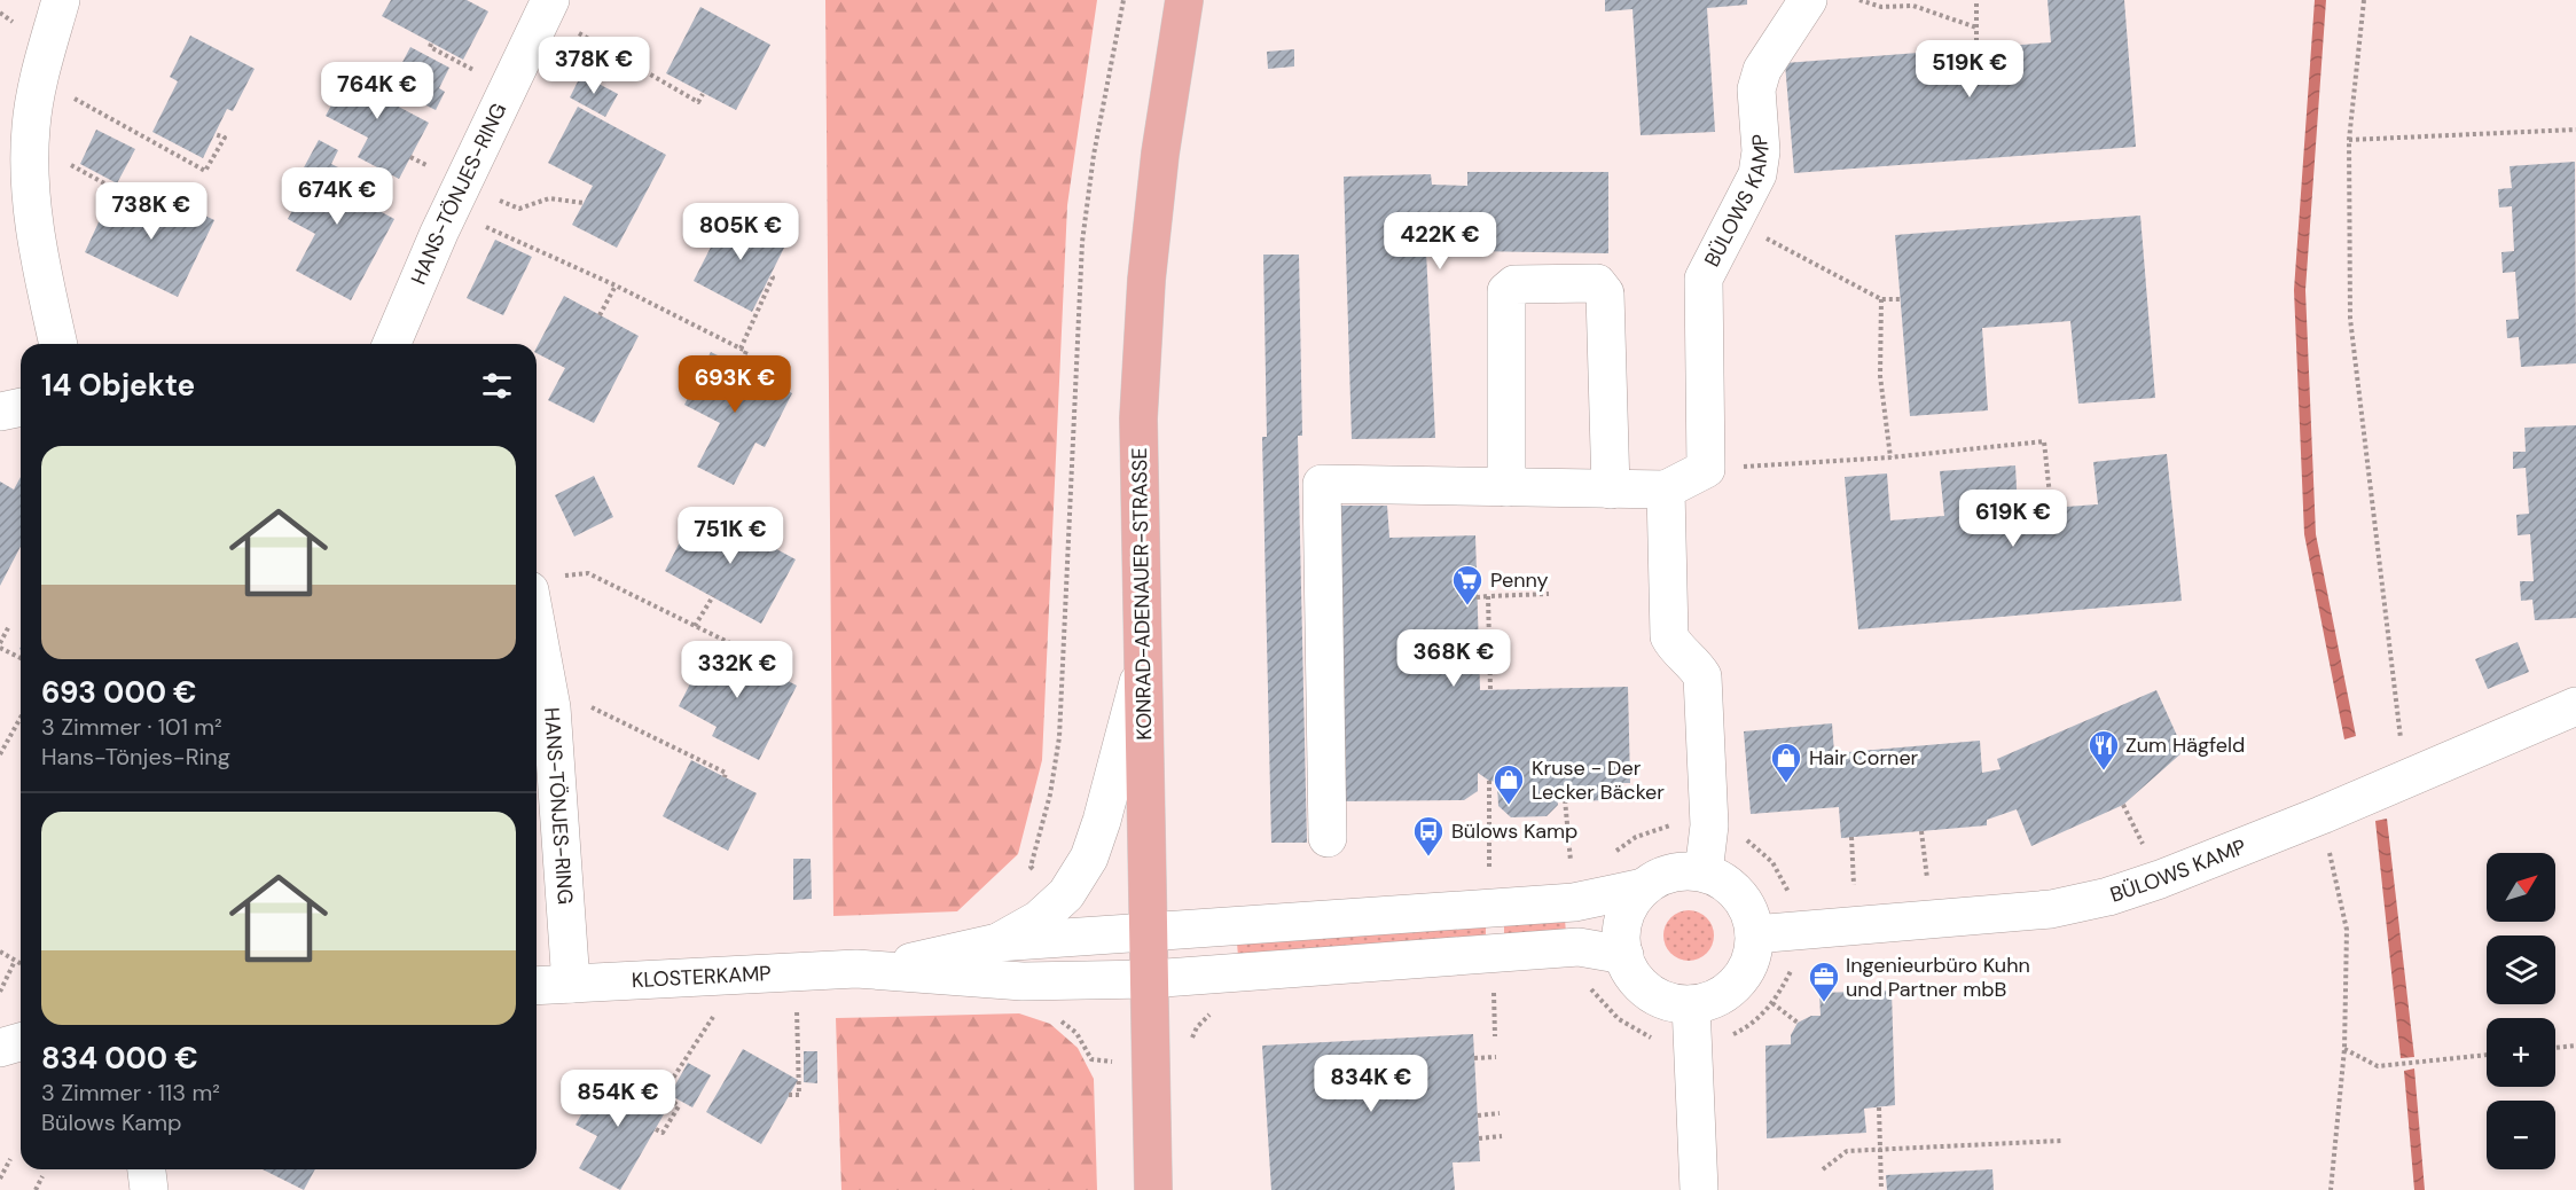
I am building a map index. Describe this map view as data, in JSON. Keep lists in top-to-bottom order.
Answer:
{
  "streets": {
    "main road": ["KONRAD-ADENAUER-STRASSE"],
    "street": ["HANS-TÖNJES-RING", "BÜLOWS KAMP", "KLOSTERKAMP"]
  },
  "crossings": [
    ["HANS-TÖNJES-RING", "KLOSTERKAMP"],
    ["KONRAD-ADENAUER-STRASSE", "KLOSTERKAMP"]
  ],
  "places": {
    "supermarket": ["Penny"],
    "restaurant": ["Zum Hägfeld"],
    "shop": ["Hair Corner", "Kruse - Der Lecker Bäcker"],
    "bus stop": ["Bülows Kamp"],
    "office": ["Ingenieurbüro Kuhn und Partner mbB"]
  },
  "north": "top right",
  "page": {
    "price": [
      "378K €",
      "519K €",
      "764K €",
      "674K €",
      "738K €",
      "805K €",
      "422K €",
      "693K €",
      "619K €",
      "751K €",
      "368K €",
      "332K €",
      "834K €",
      "854K €"
    ],
    "heading": "14 Objekte",
    "list": [
      {
        "name": "693 000 €",
        "note": "3 Zimmer · 101 m² · Hans-Tönjes-Ring"
      },
      {
        "name": "834 000 €",
        "note": "3 Zimmer · 113 m² · Bülows Kamp"
      }
    ],
    "map_buttons": ["+", "−"]
  }
}
